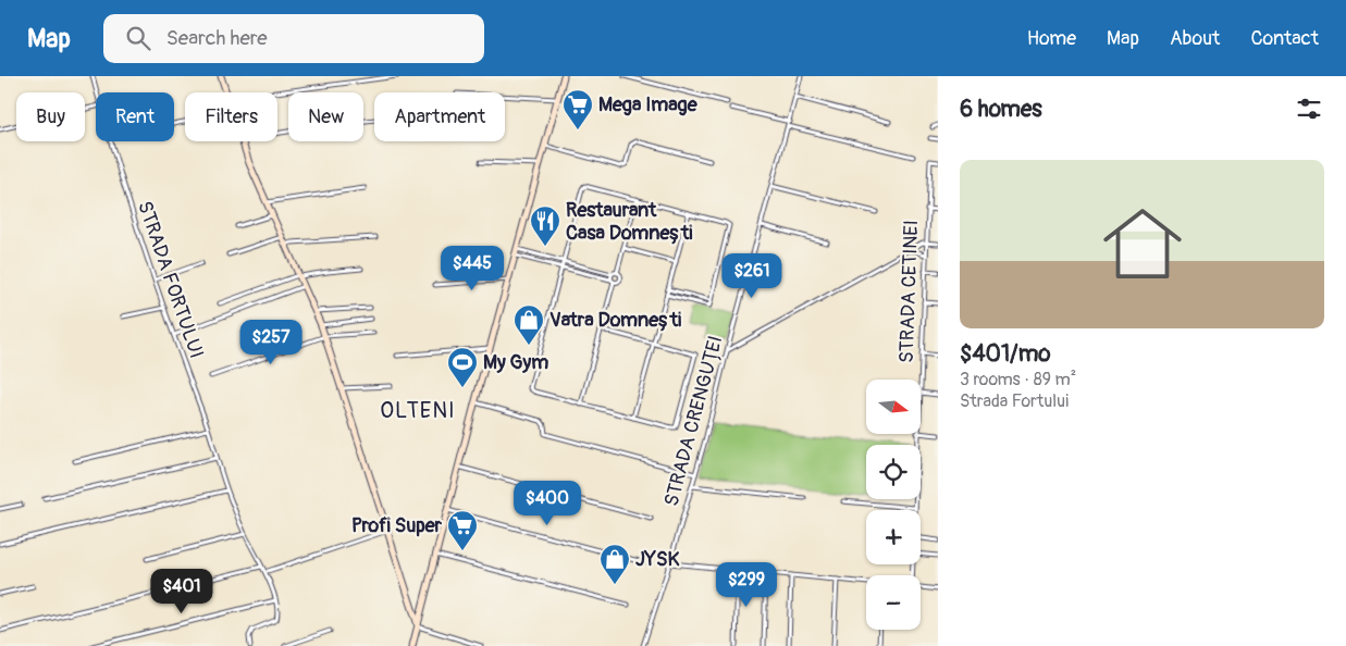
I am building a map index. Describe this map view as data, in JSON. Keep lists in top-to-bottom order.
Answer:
{
  "streets": {
    "street": ["STRADA FORTULUI", "STRADA CETINEI", "STRADA CRENGUȚEI"]
  },
  "districts": ["OLTENI"],
  "places": {
    "supermarket": ["Mega Image", "Profi Super"],
    "restaurant": ["Restaurant Casa Domnești"],
    "shop": ["Vatra Domnești", "JYSK"],
    "sports": ["My Gym"]
  },
  "north": "right",
  "page": {
    "header": "Map",
    "search": "Search here",
    "nav": [
      "Home",
      "Map",
      "About",
      "Contact"
    ],
    "heading": "6 homes",
    "chip": [
      "Buy",
      "Rent",
      "Filters",
      "New",
      "Apartment"
    ],
    "list": [
      {
        "name": "$401/mo",
        "note": "3 rooms · 89 m² · Strada Fortului"
      }
    ],
    "price": [
      "$445",
      "$261",
      "$257",
      "$400",
      "$299",
      "$401"
    ],
    "map_buttons": ["+", "−"]
  }
}
